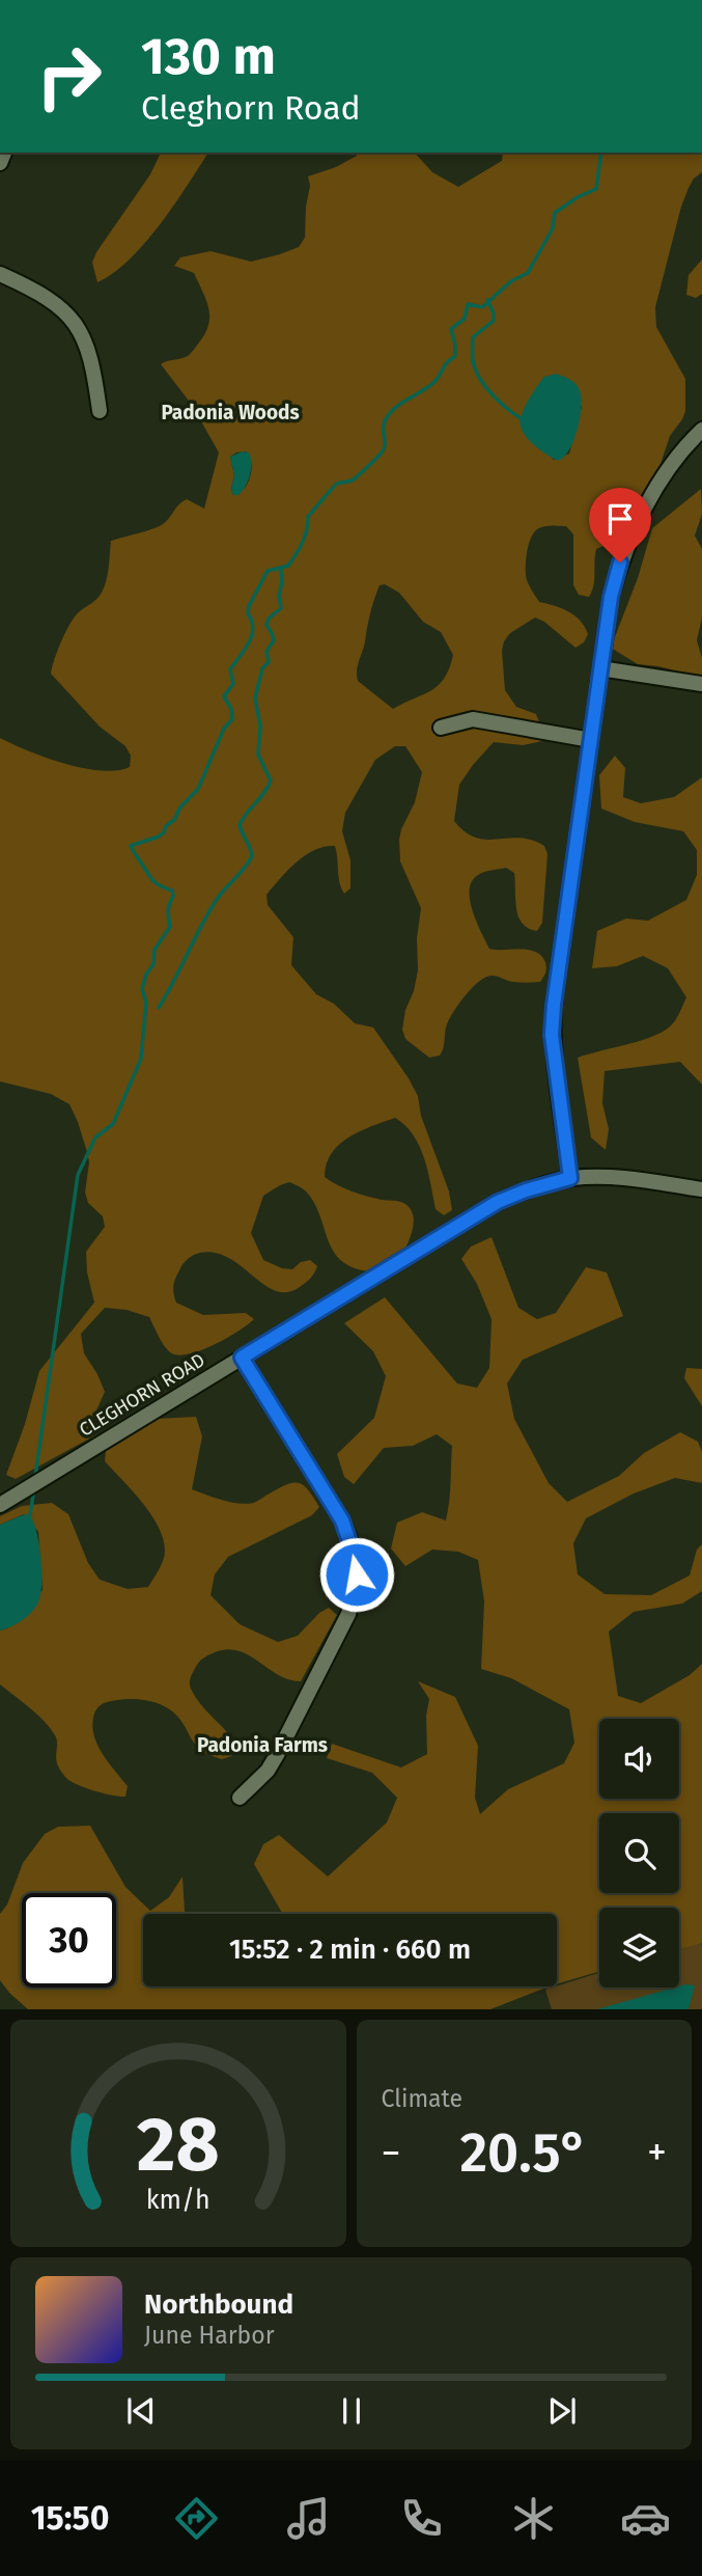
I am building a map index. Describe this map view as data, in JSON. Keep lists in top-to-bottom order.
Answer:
{
  "streets": {
    "street": ["CLEGHORN ROAD"]
  },
  "districts": ["Padonia Woods", "Padonia Farms"],
  "page": {
    "turn": ["130 m", "Cleghorn Road"],
    "limit": "30",
    "trip": "15:52 · 2 min · 660 m",
    "tile": "Climate",
    "heat": ["−", "20.5°", "+"],
    "song": ["Northbound", "June Harbor"],
    "tabs": "15:50",
    "gauge": ["28", "km/h"]
  }
}
